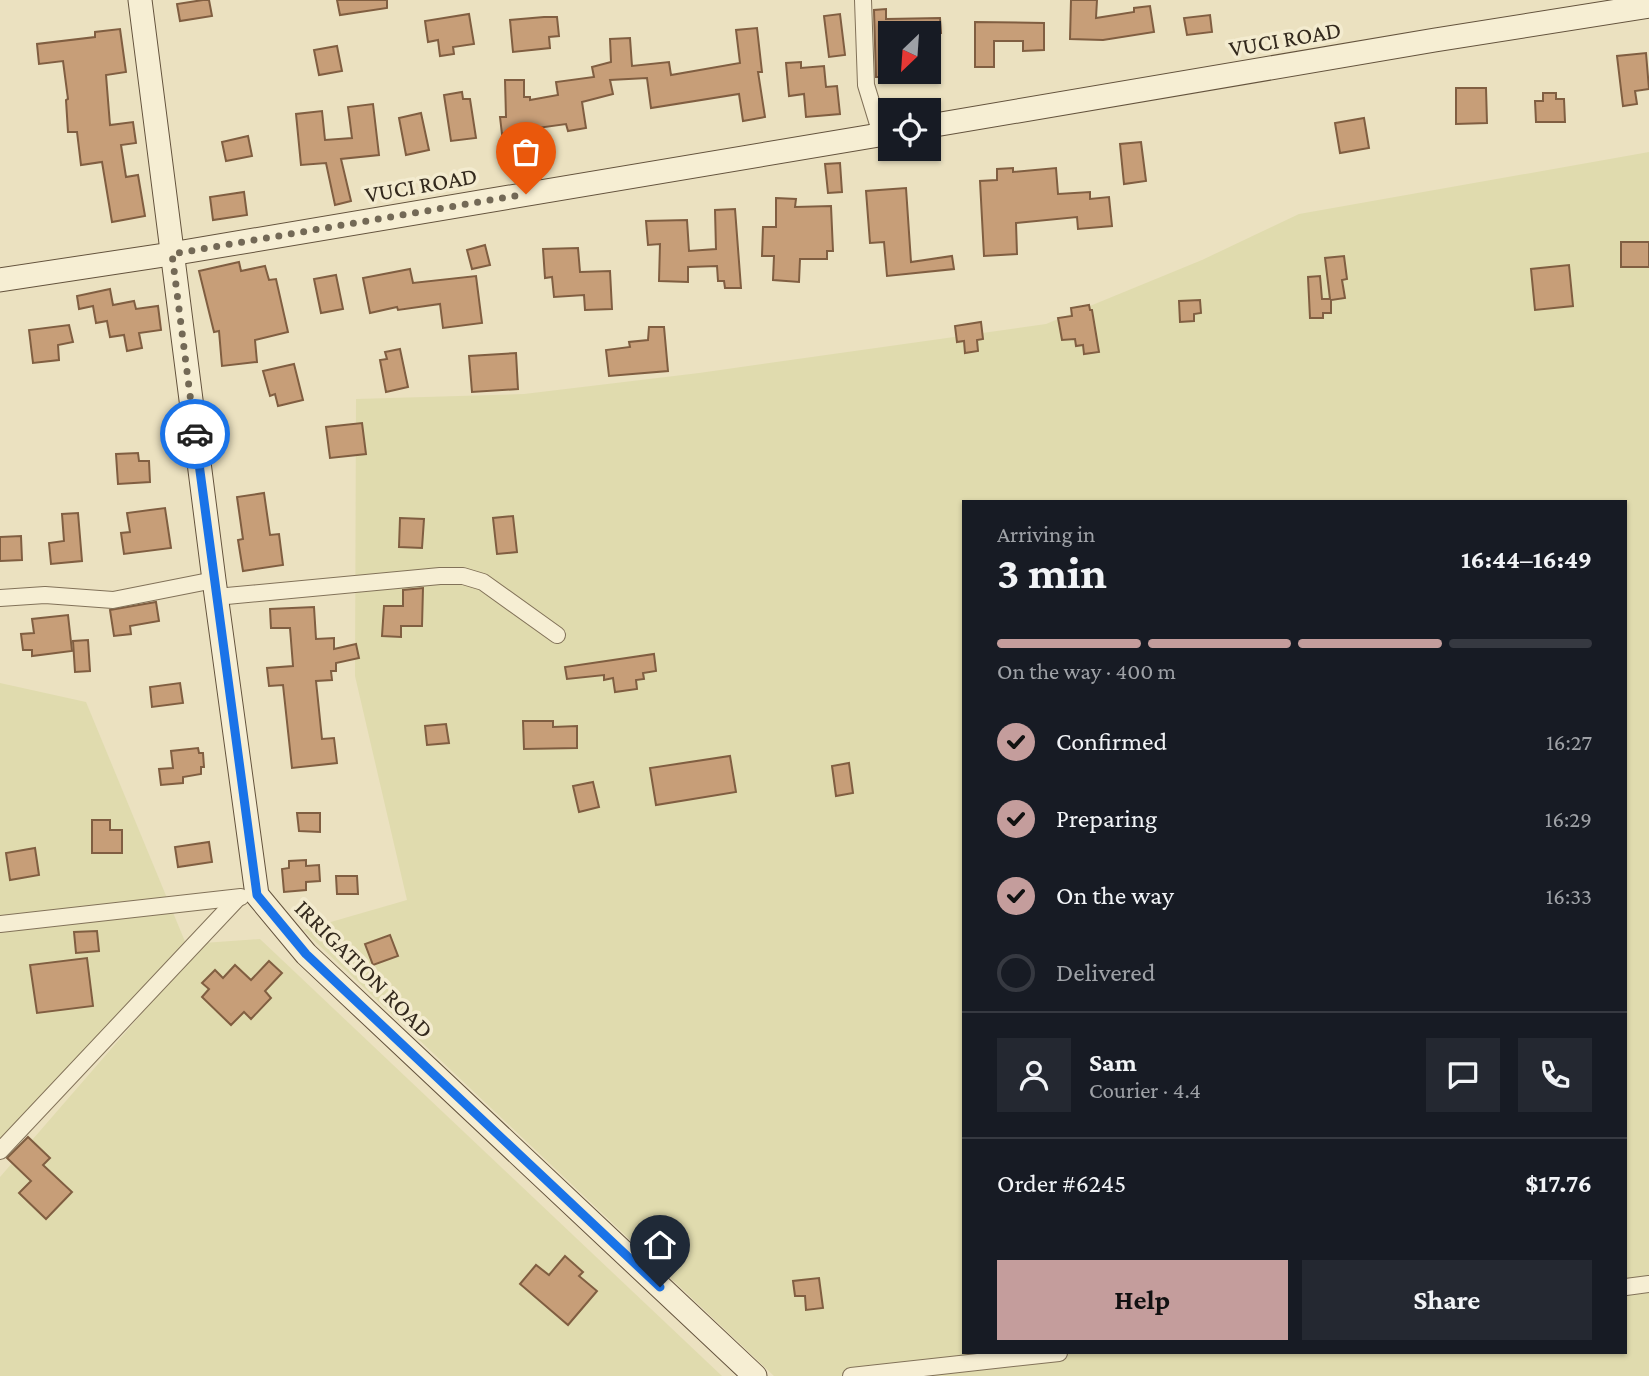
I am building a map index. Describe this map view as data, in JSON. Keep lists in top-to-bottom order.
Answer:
{
  "streets": {
    "main road": ["VUCI ROAD", "IRRIGATION ROAD"]
  },
  "crossings": [
    ["VUCI ROAD", "IRRIGATION ROAD"]
  ],
  "north": "bottom left",
  "page": {
    "heading": ["3 min", "Arriving in", "16:44–16:49"],
    "panel": [
      "Sam",
      "Courier · 4.4",
      "Order #6245",
      "$17.76"
    ],
    "bar": "On the way · 400 m",
    "list": [
      ["Confirmed", "16:27"],
      ["Preparing", "16:29"],
      ["On the way", "16:33"],
      "Delivered"
    ],
    "buttons": ["Help", "Share"]
  }
}
